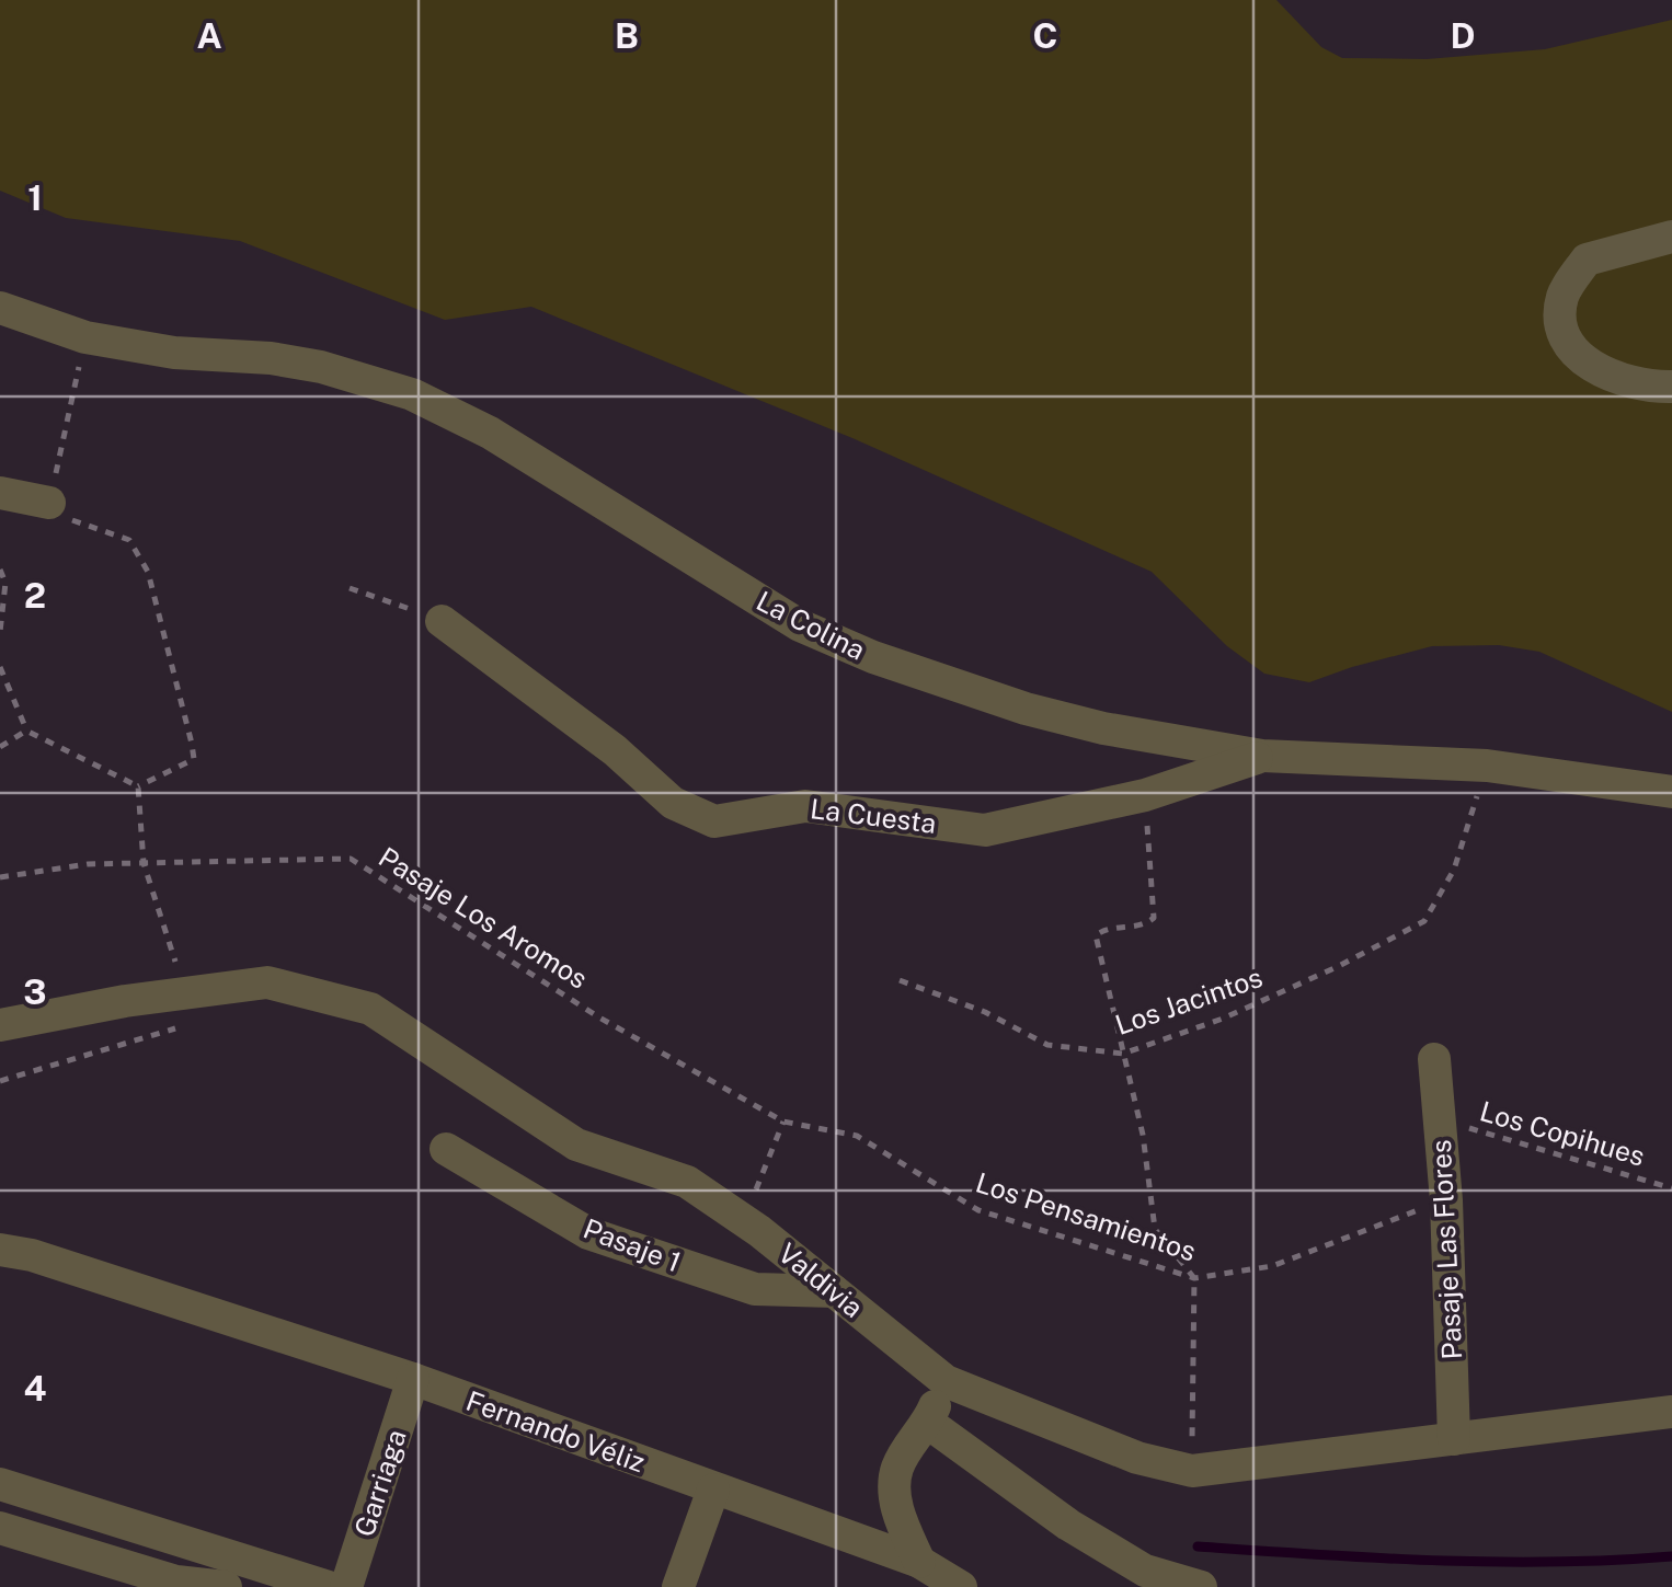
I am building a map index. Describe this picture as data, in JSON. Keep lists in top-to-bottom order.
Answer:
{
  "streets": {
    "street": [
      "La Colina",
      "La Cuesta",
      "Pasaje 1",
      "Pasaje Las Flores",
      "Valdivia",
      "Fernando Véliz",
      "Garriaga"
    ],
    "path": [
      "Pasaje Los Aromos",
      "Los Jacintos",
      "Los Copihues",
      "Los Pensamientos"
    ]
  },
  "crossings": [
    ["La Colina", "La Cuesta"],
    ["La Colina", "Los Jacintos"],
    ["Pasaje Los Aromos", "Los Pensamientos"],
    ["Los Copihues", "Pasaje Las Flores"],
    ["Los Pensamientos", "Pasaje Las Flores"],
    ["Pasaje 1", "Valdivia"],
    ["Pasaje Las Flores", "Valdivia"],
    ["Fernando Véliz", "Garriaga"]
  ],
  "grid": {
    "columns": [
      "A",
      "B",
      "C",
      "D"
    ],
    "rows": [
      "1",
      "2",
      "3",
      "4"
    ]
  }
}
